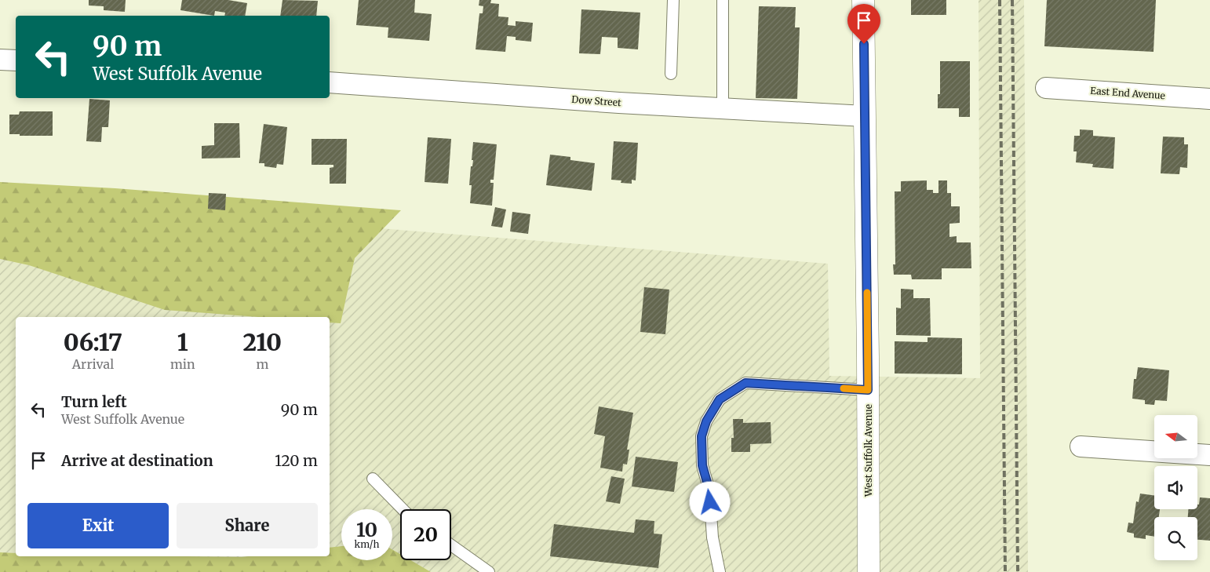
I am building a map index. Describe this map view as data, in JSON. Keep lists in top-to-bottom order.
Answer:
{
  "streets": {
    "main road": ["West Suffolk Avenue"],
    "street": ["East End Avenue", "Dow Street"]
  },
  "crossings": [
    ["Dow Street", "West Suffolk Avenue"]
  ],
  "north": "left",
  "page": {
    "turn": ["90 m", "West Suffolk Avenue"],
    "eta": [
      "06:17",
      "Arrival",
      "1",
      "min",
      "210",
      "m"
    ],
    "list": [
      {
        "name": "Turn left",
        "note": "West Suffolk Avenue",
        "value": "90 m"
      },
      {
        "name": "Arrive at destination",
        "value": "120 m"
      }
    ],
    "buttons": ["Exit", "Share"],
    "speed": "10 km/h",
    "limit": "20"
  }
}
